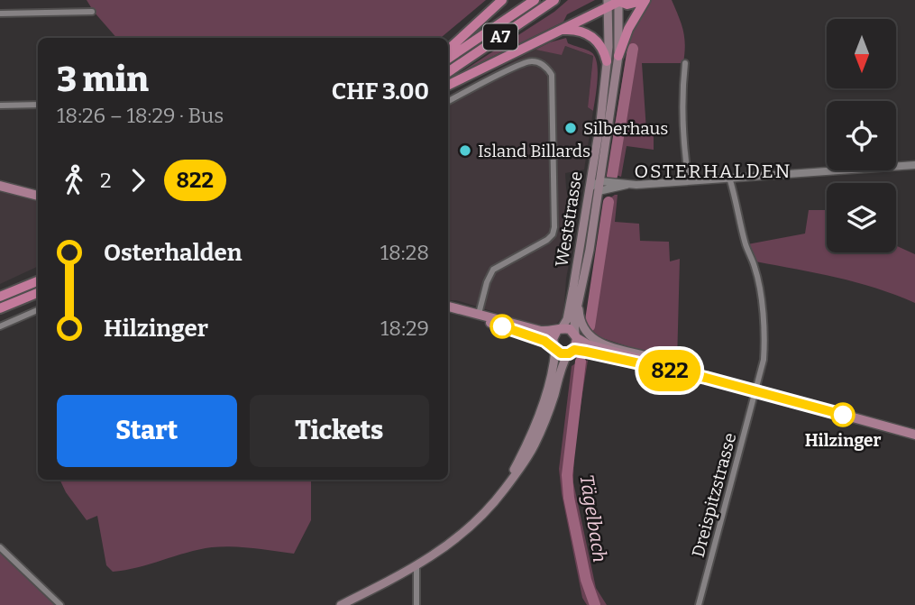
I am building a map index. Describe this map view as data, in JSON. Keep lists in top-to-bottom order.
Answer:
{
  "streets": {
    "highway": ["A7"],
    "main road": ["Weststrasse"],
    "street": ["Dreispitzstrasse"]
  },
  "crossings": [
    ["A7", "Weststrasse"]
  ],
  "districts": ["OSTERHALDEN"],
  "water": ["Tägelbach"],
  "places": ["Silberhaus", "Island Billards", "Hilzinger"],
  "lines": ["bus line 822"],
  "north": "bottom",
  "page": {
    "on_map": "822",
    "heading": ["3 min", "18:26 – 18:29 · Bus", "CHF 3.00"],
    "legs": ["2", "822"],
    "list": [
      {
        "name": "Osterhalden",
        "value": "18:28"
      },
      {
        "name": "Hilzinger",
        "value": "18:29"
      }
    ],
    "buttons": ["Start", "Tickets"]
  }
}
